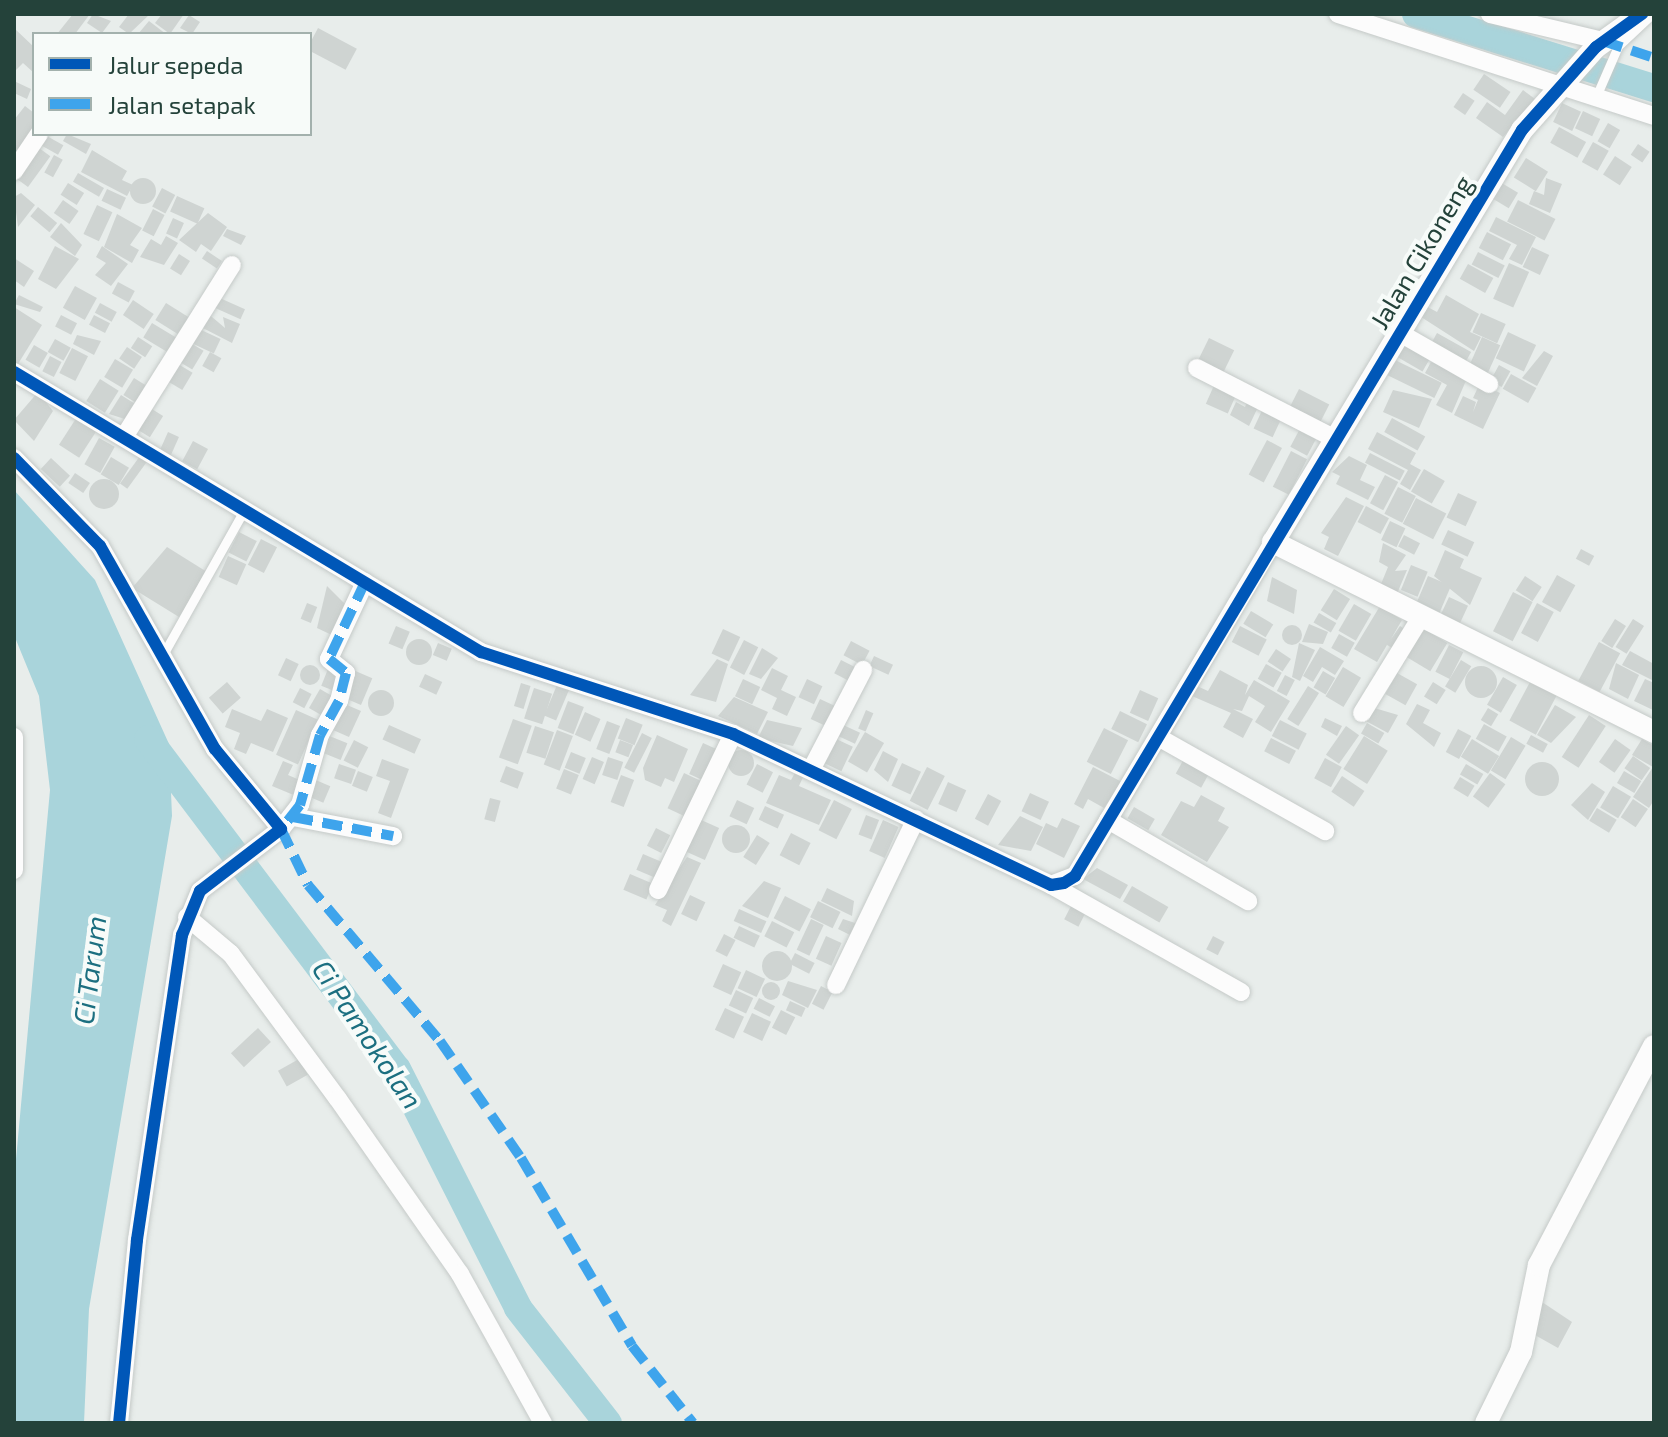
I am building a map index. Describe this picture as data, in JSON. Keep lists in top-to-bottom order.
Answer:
{
  "streets": {
    "street": ["Jalan Cikoneng"]
  },
  "water": ["Ci Tarum", "Ci Pamokolan"],
  "legend": ["Jalur sepeda", "Jalan setapak"]
}
